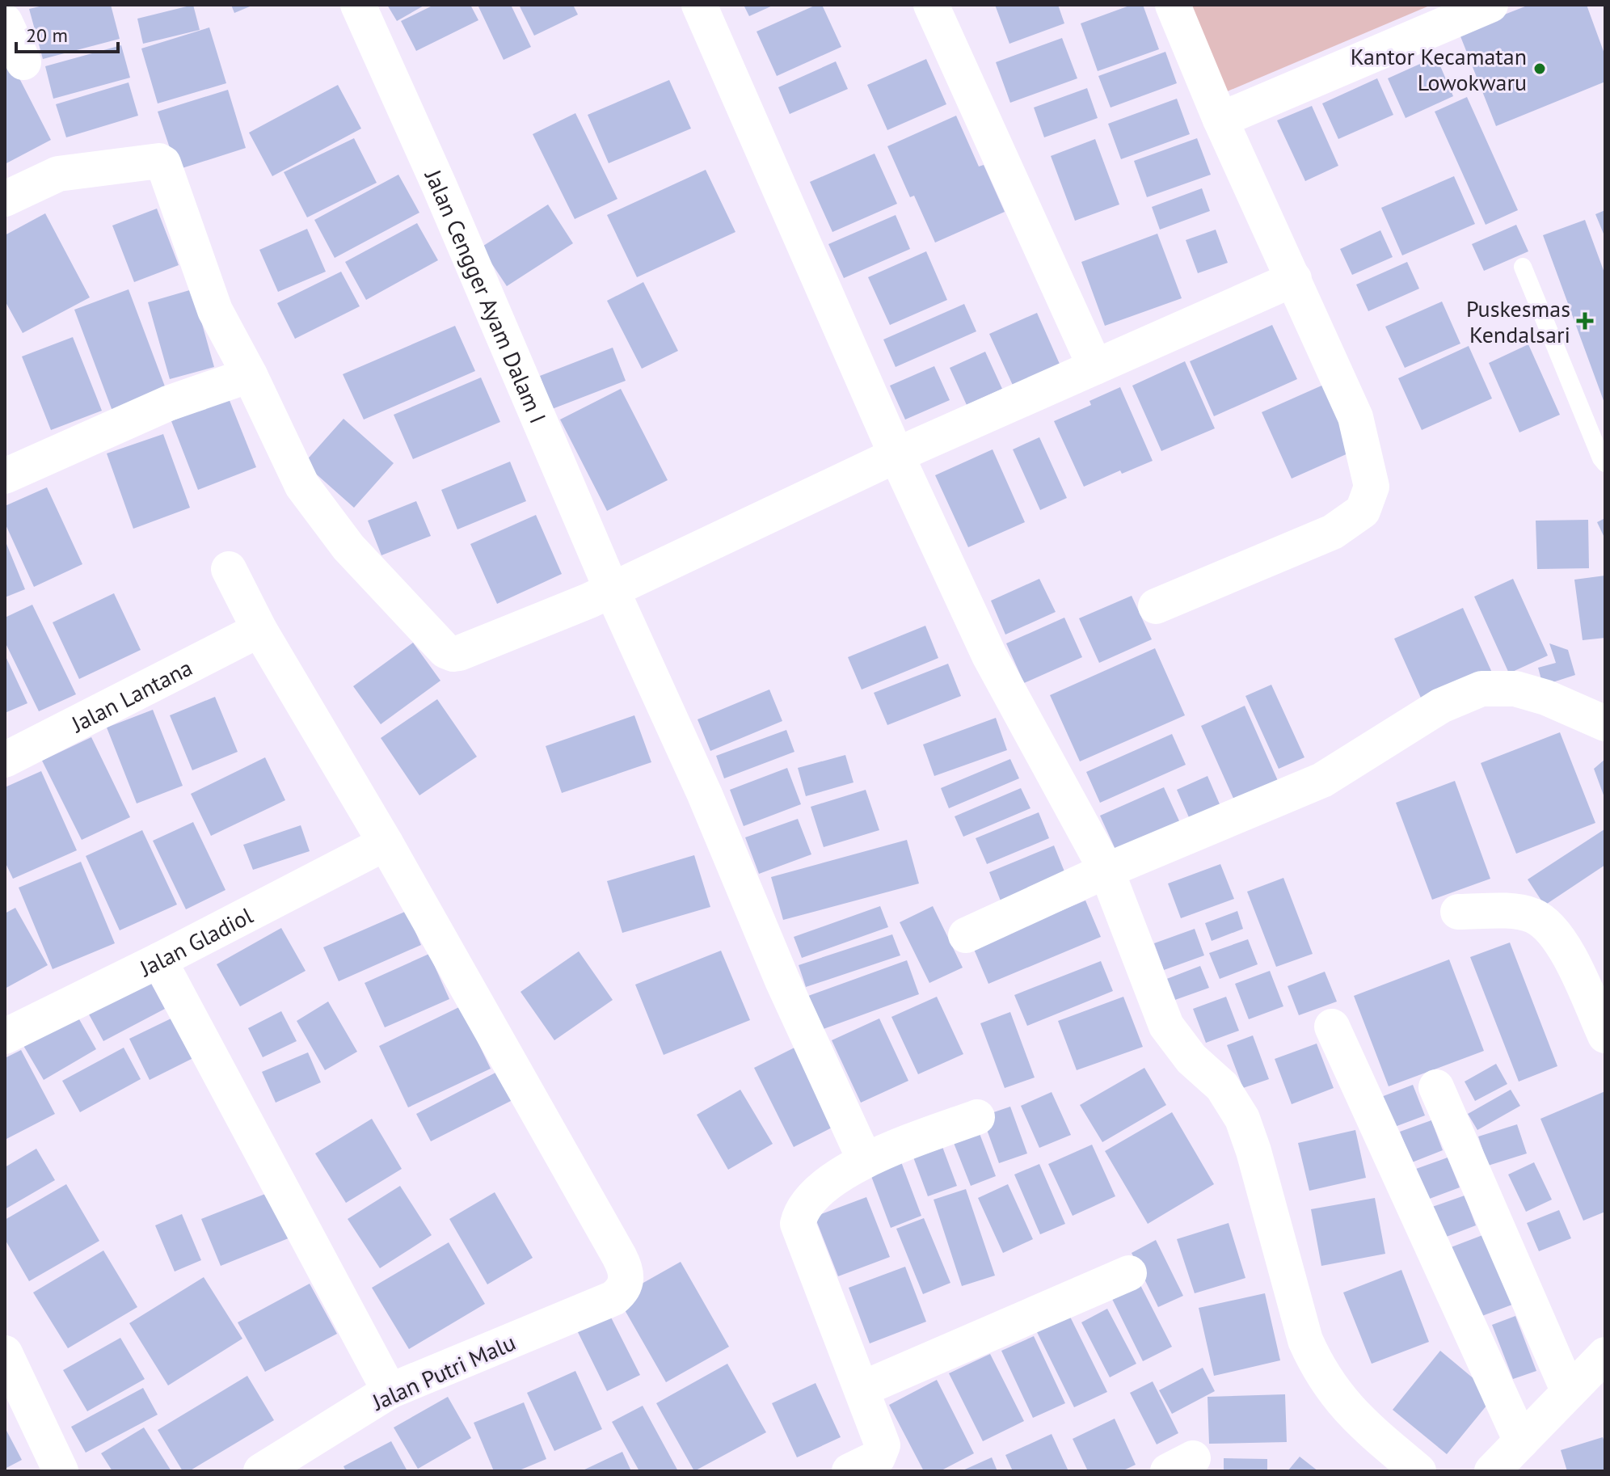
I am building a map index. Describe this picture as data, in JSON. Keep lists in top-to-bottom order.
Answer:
{
  "streets": {
    "street": [
      "Jalan Cengger Ayam Dalam I",
      "Jalan Lantana",
      "Jalan Gladiol",
      "Jalan Putri Malu"
    ]
  },
  "crossings": [
    ["Jalan Gladiol", "Jalan Putri Malu"]
  ],
  "places": {
    "other": ["Kantor Kecamatan Lowokwaru"],
    "health": ["Puskesmas Kendalsari"]
  },
  "scale_bar": "20 m"
}
